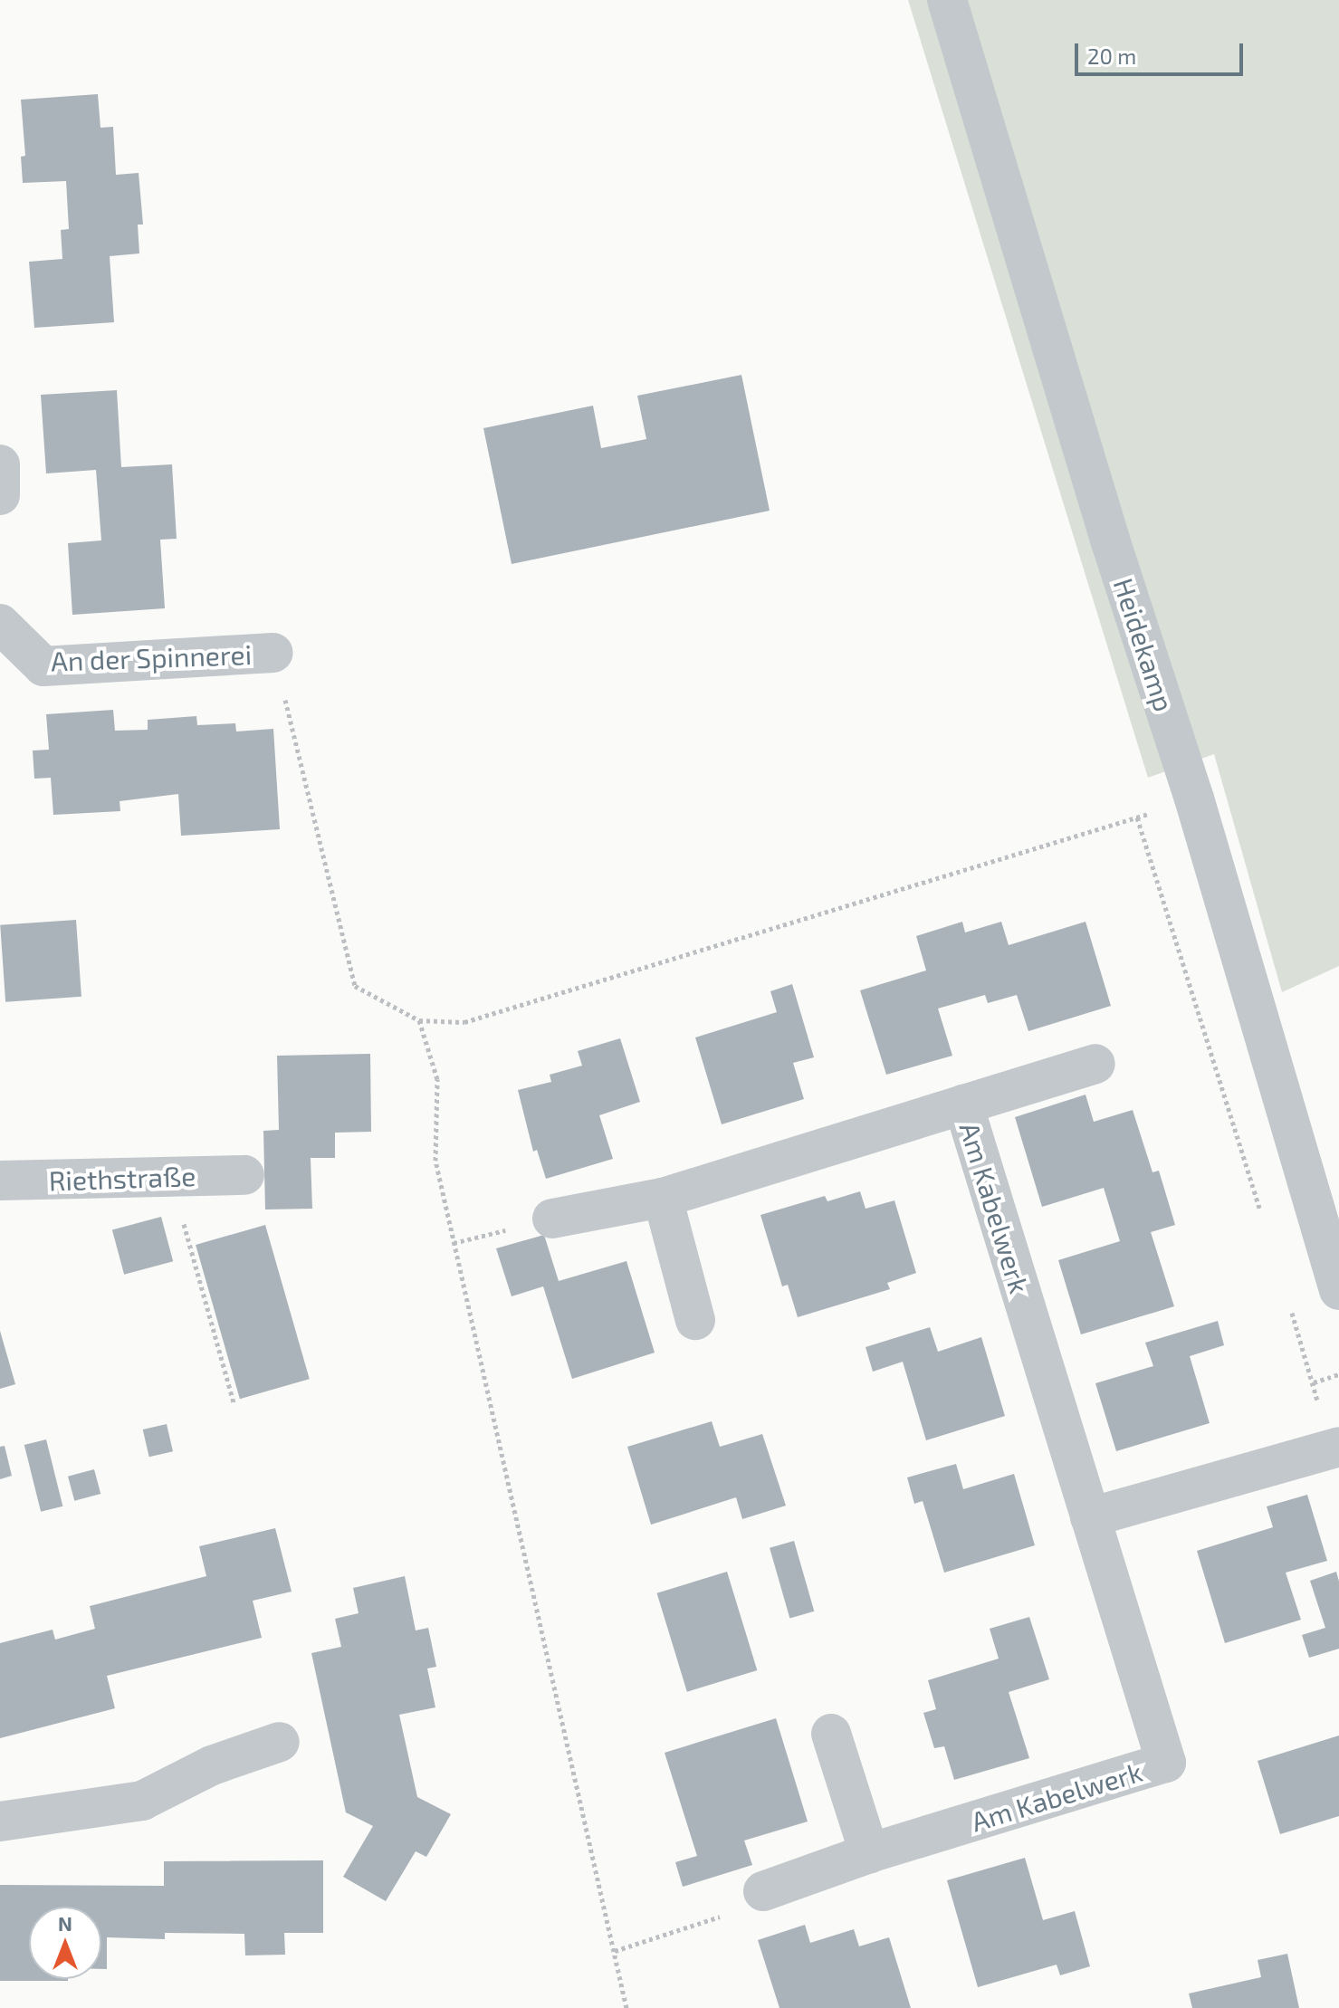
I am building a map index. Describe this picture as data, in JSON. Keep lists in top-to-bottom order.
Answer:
{
  "streets": {
    "street": [
      "Heidekamp",
      "An der Spinnerei",
      "Riethstraße",
      "Am Kabelwerk"
    ]
  },
  "scale_bar": "20 m",
  "north": "top"
}
